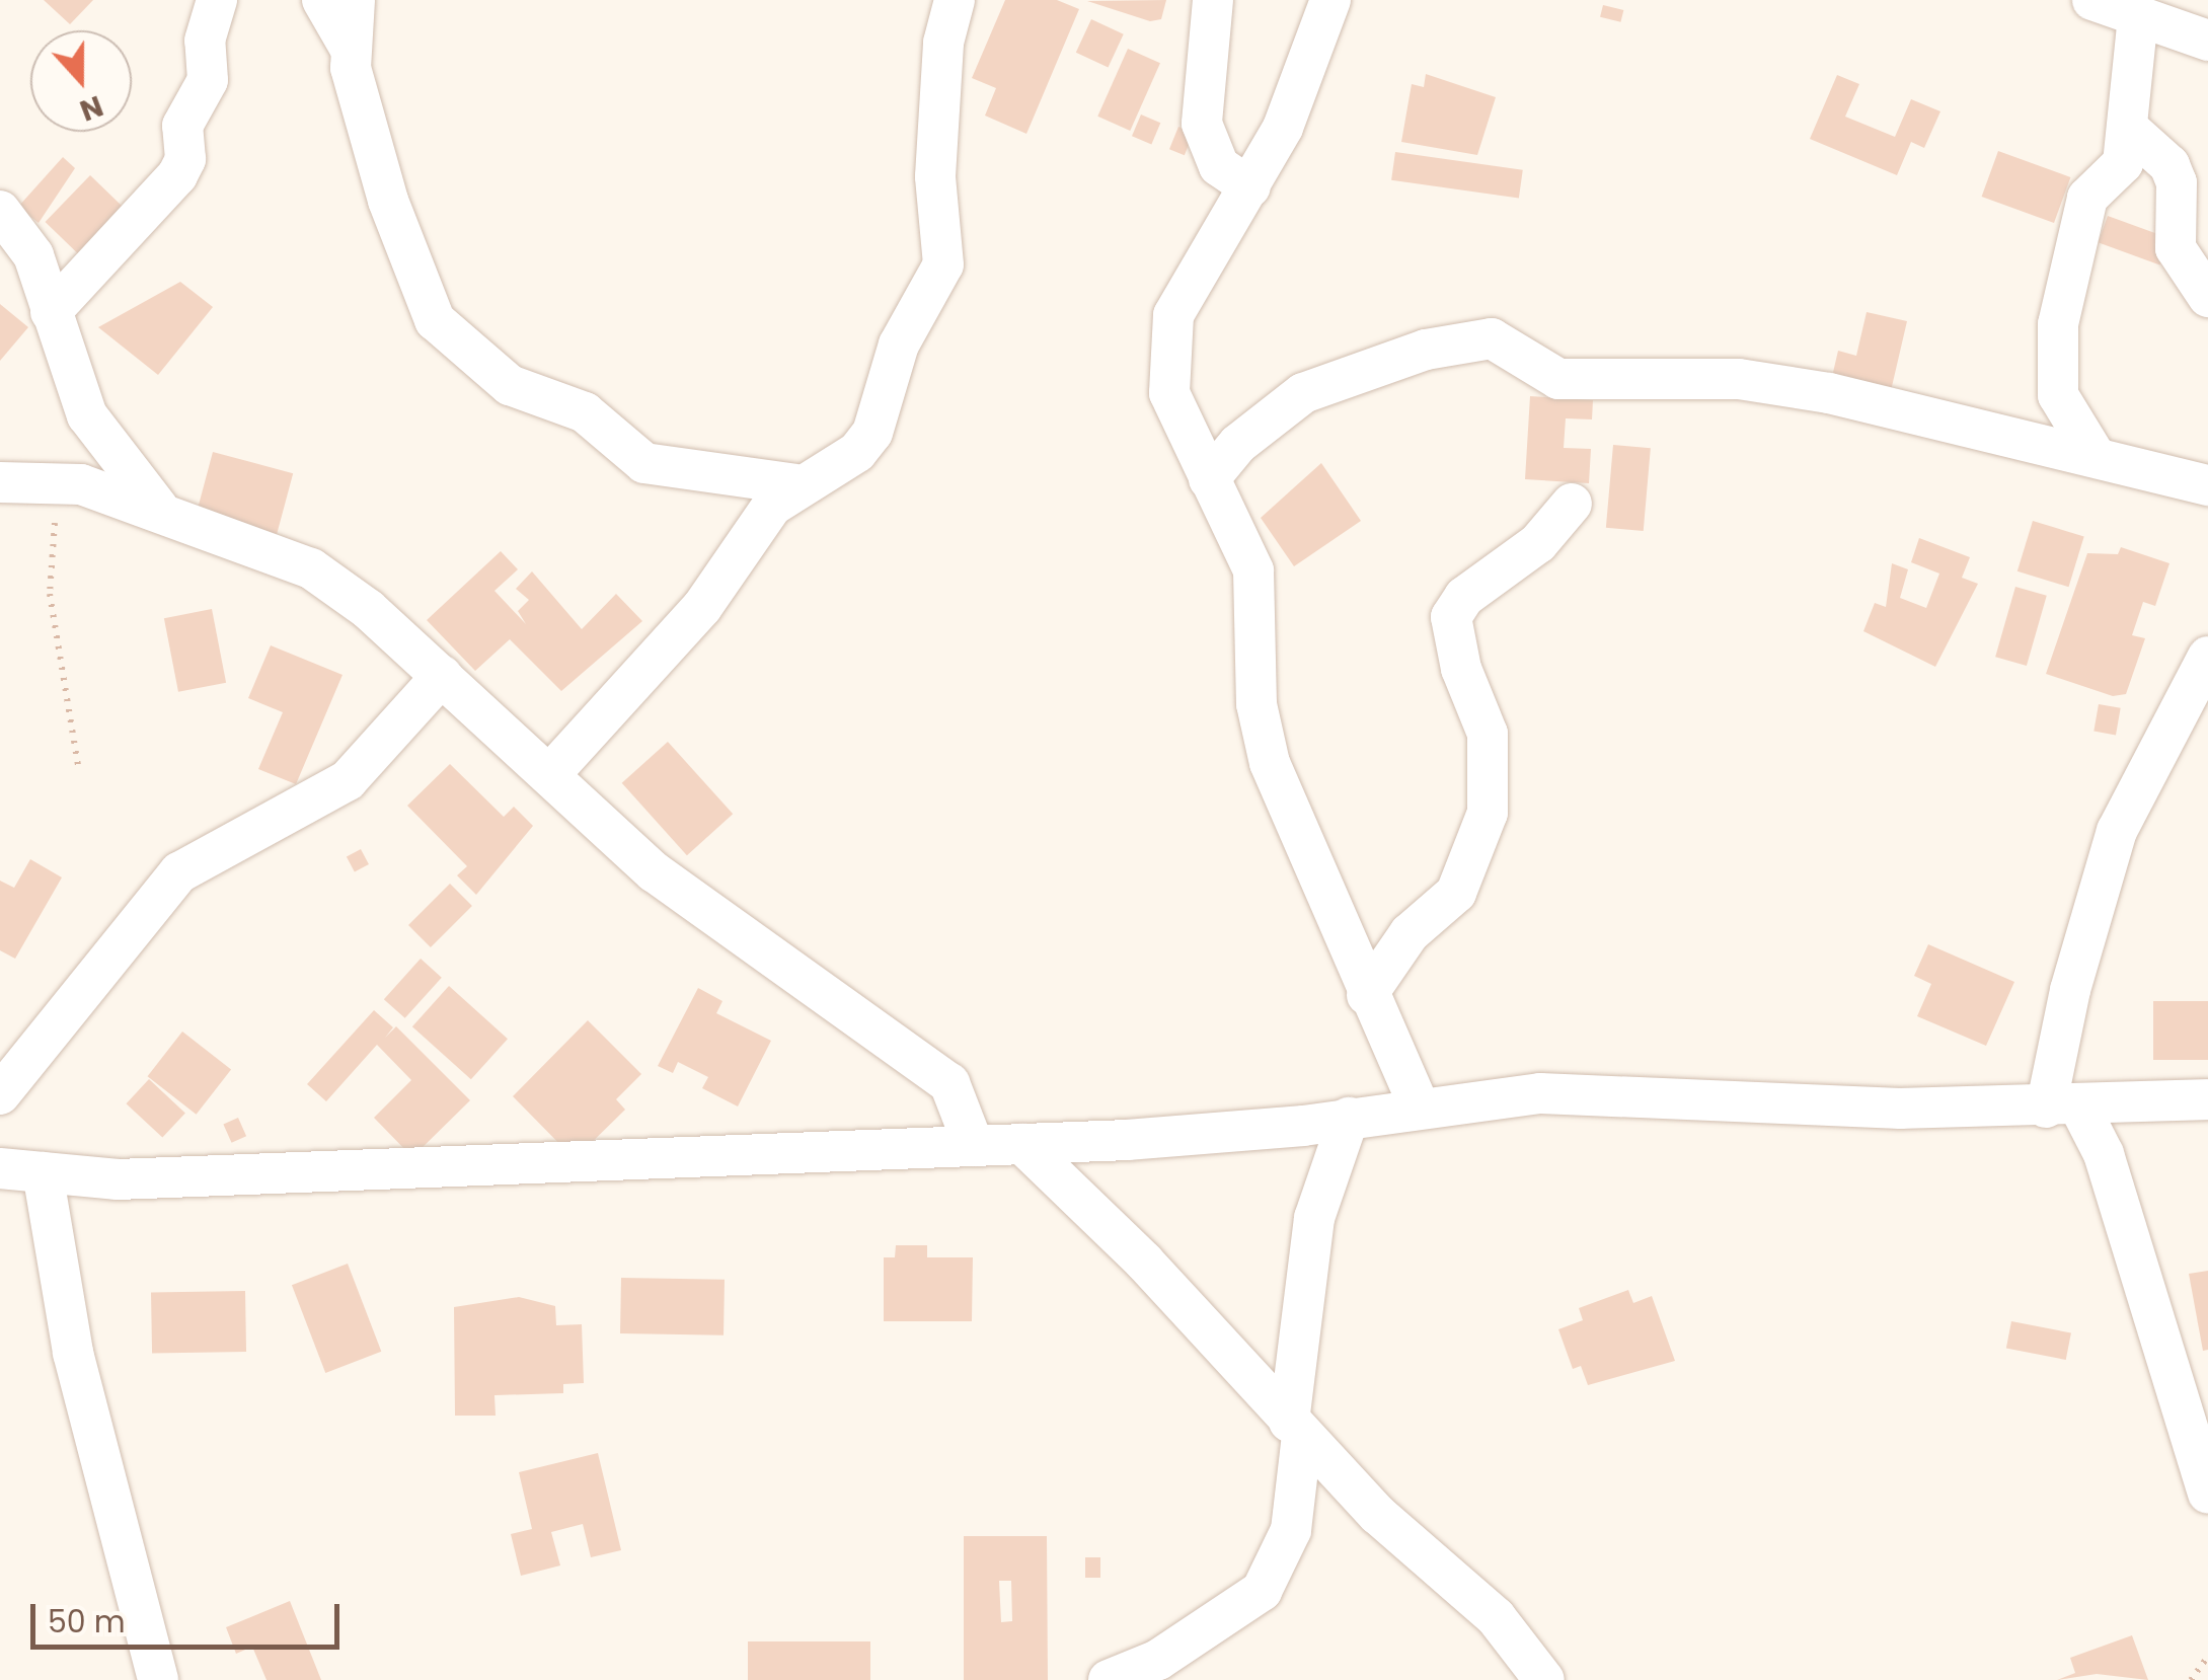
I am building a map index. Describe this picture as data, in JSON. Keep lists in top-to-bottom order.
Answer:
{
  "scale_bar": "50 m",
  "north": "bottom"
}
